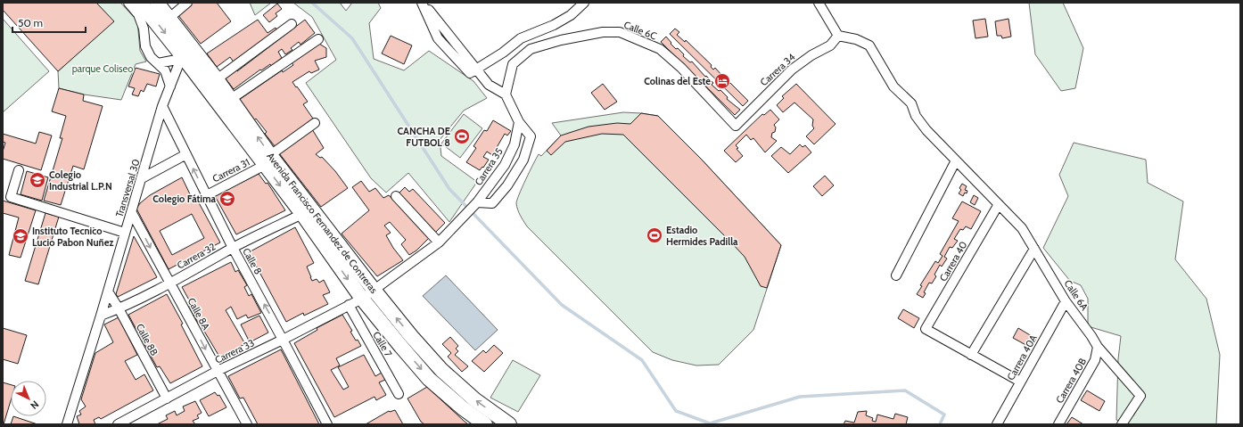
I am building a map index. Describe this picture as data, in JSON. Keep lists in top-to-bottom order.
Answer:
{
  "streets": {
    "main road": ["Avenida Francisco Fernandez de Contreras"],
    "street": [
      "Calle 6C",
      "Carrera 34",
      "Carrera 35",
      "Carrera 31",
      "Transversal 30",
      "Carrera 32",
      "Calle 8",
      "Carrera 40",
      "Calle 6A",
      "Calle 8A",
      "Calle 8B",
      "Calle 7",
      "Carrera 33",
      "Carrera 40A",
      "Carrera 40B"
    ]
  },
  "crossings": [
    ["Calle 6C", "Carrera 34"],
    ["Carrera 34", "Calle 6A"],
    ["Carrera 35", "Carrera 33"],
    ["Carrera 31", "Avenida Francisco Fernandez de Contreras"],
    ["Carrera 31", "Calle 8"],
    ["Transversal 30", "Avenida Francisco Fernandez de Contreras"],
    ["Transversal 30", "Carrera 32"],
    ["Transversal 30", "Calle 8"],
    ["Transversal 30", "Calle 8A"],
    ["Transversal 30", "Calle 8B"],
    ["Avenida Francisco Fernandez de Contreras", "Carrera 32"],
    ["Avenida Francisco Fernandez de Contreras", "Carrera 33"],
    ["Carrera 32", "Calle 8"],
    ["Carrera 32", "Calle 8A"],
    ["Carrera 32", "Calle 8B"],
    ["Calle 8", "Carrera 33"],
    ["Carrera 40", "Calle 6A"],
    ["Calle 6A", "Carrera 40A"],
    ["Calle 6A", "Carrera 40B"],
    ["Calle 8A", "Carrera 33"],
    ["Calle 8B", "Carrera 33"],
    ["Calle 7", "Carrera 33"]
  ],
  "one_way": ["Calle 8", "Calle 8A"],
  "parks": ["parque Coliseo"],
  "places": {
    "hotel": ["Colinas del Este"],
    "sports": ["CANCHA DE FUTBOL 8", "Estadio Hermides Padilla"],
    "school or university": ["Colegio Industrial L.P.N", "Colegio Fátima", "Instituto Tecnico Lucio Pabon Nuñez"]
  },
  "scale_bar": "50 m",
  "north": "bottom right"
}
